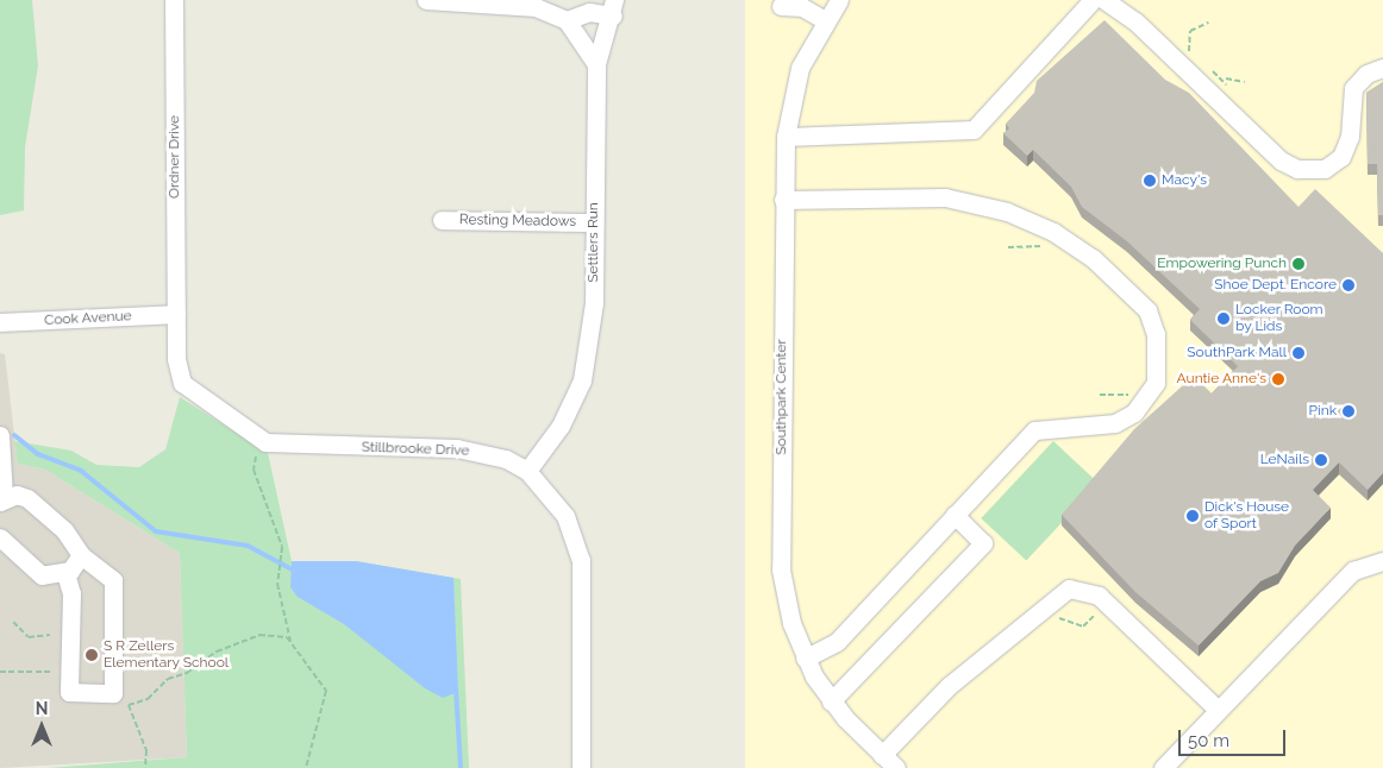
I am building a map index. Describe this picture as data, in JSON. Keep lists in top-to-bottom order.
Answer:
{
  "streets": {
    "street": [
      "Ordner Drive",
      "Resting Meadows",
      "Settlers Run",
      "Cook Avenue",
      "Southpark Center",
      "Stillbrooke Drive"
    ]
  },
  "crossings": [
    ["Ordner Drive", "Cook Avenue"],
    ["Ordner Drive", "Stillbrooke Drive"],
    ["Resting Meadows", "Settlers Run"],
    ["Settlers Run", "Stillbrooke Drive"],
    ["Cook Avenue", "Stillbrooke Drive"]
  ],
  "places": [
    "Macy's",
    "Empowering Punch",
    "Shoe Dept. Encore",
    "Locker Room by Lids",
    "SouthPark Mall",
    "Auntie Anne's",
    "Pink",
    "LeNails",
    "Dick's House of Sport",
    "S R Zellers Elementary School"
  ],
  "scale_bar": "50 m",
  "north": "top"
}
